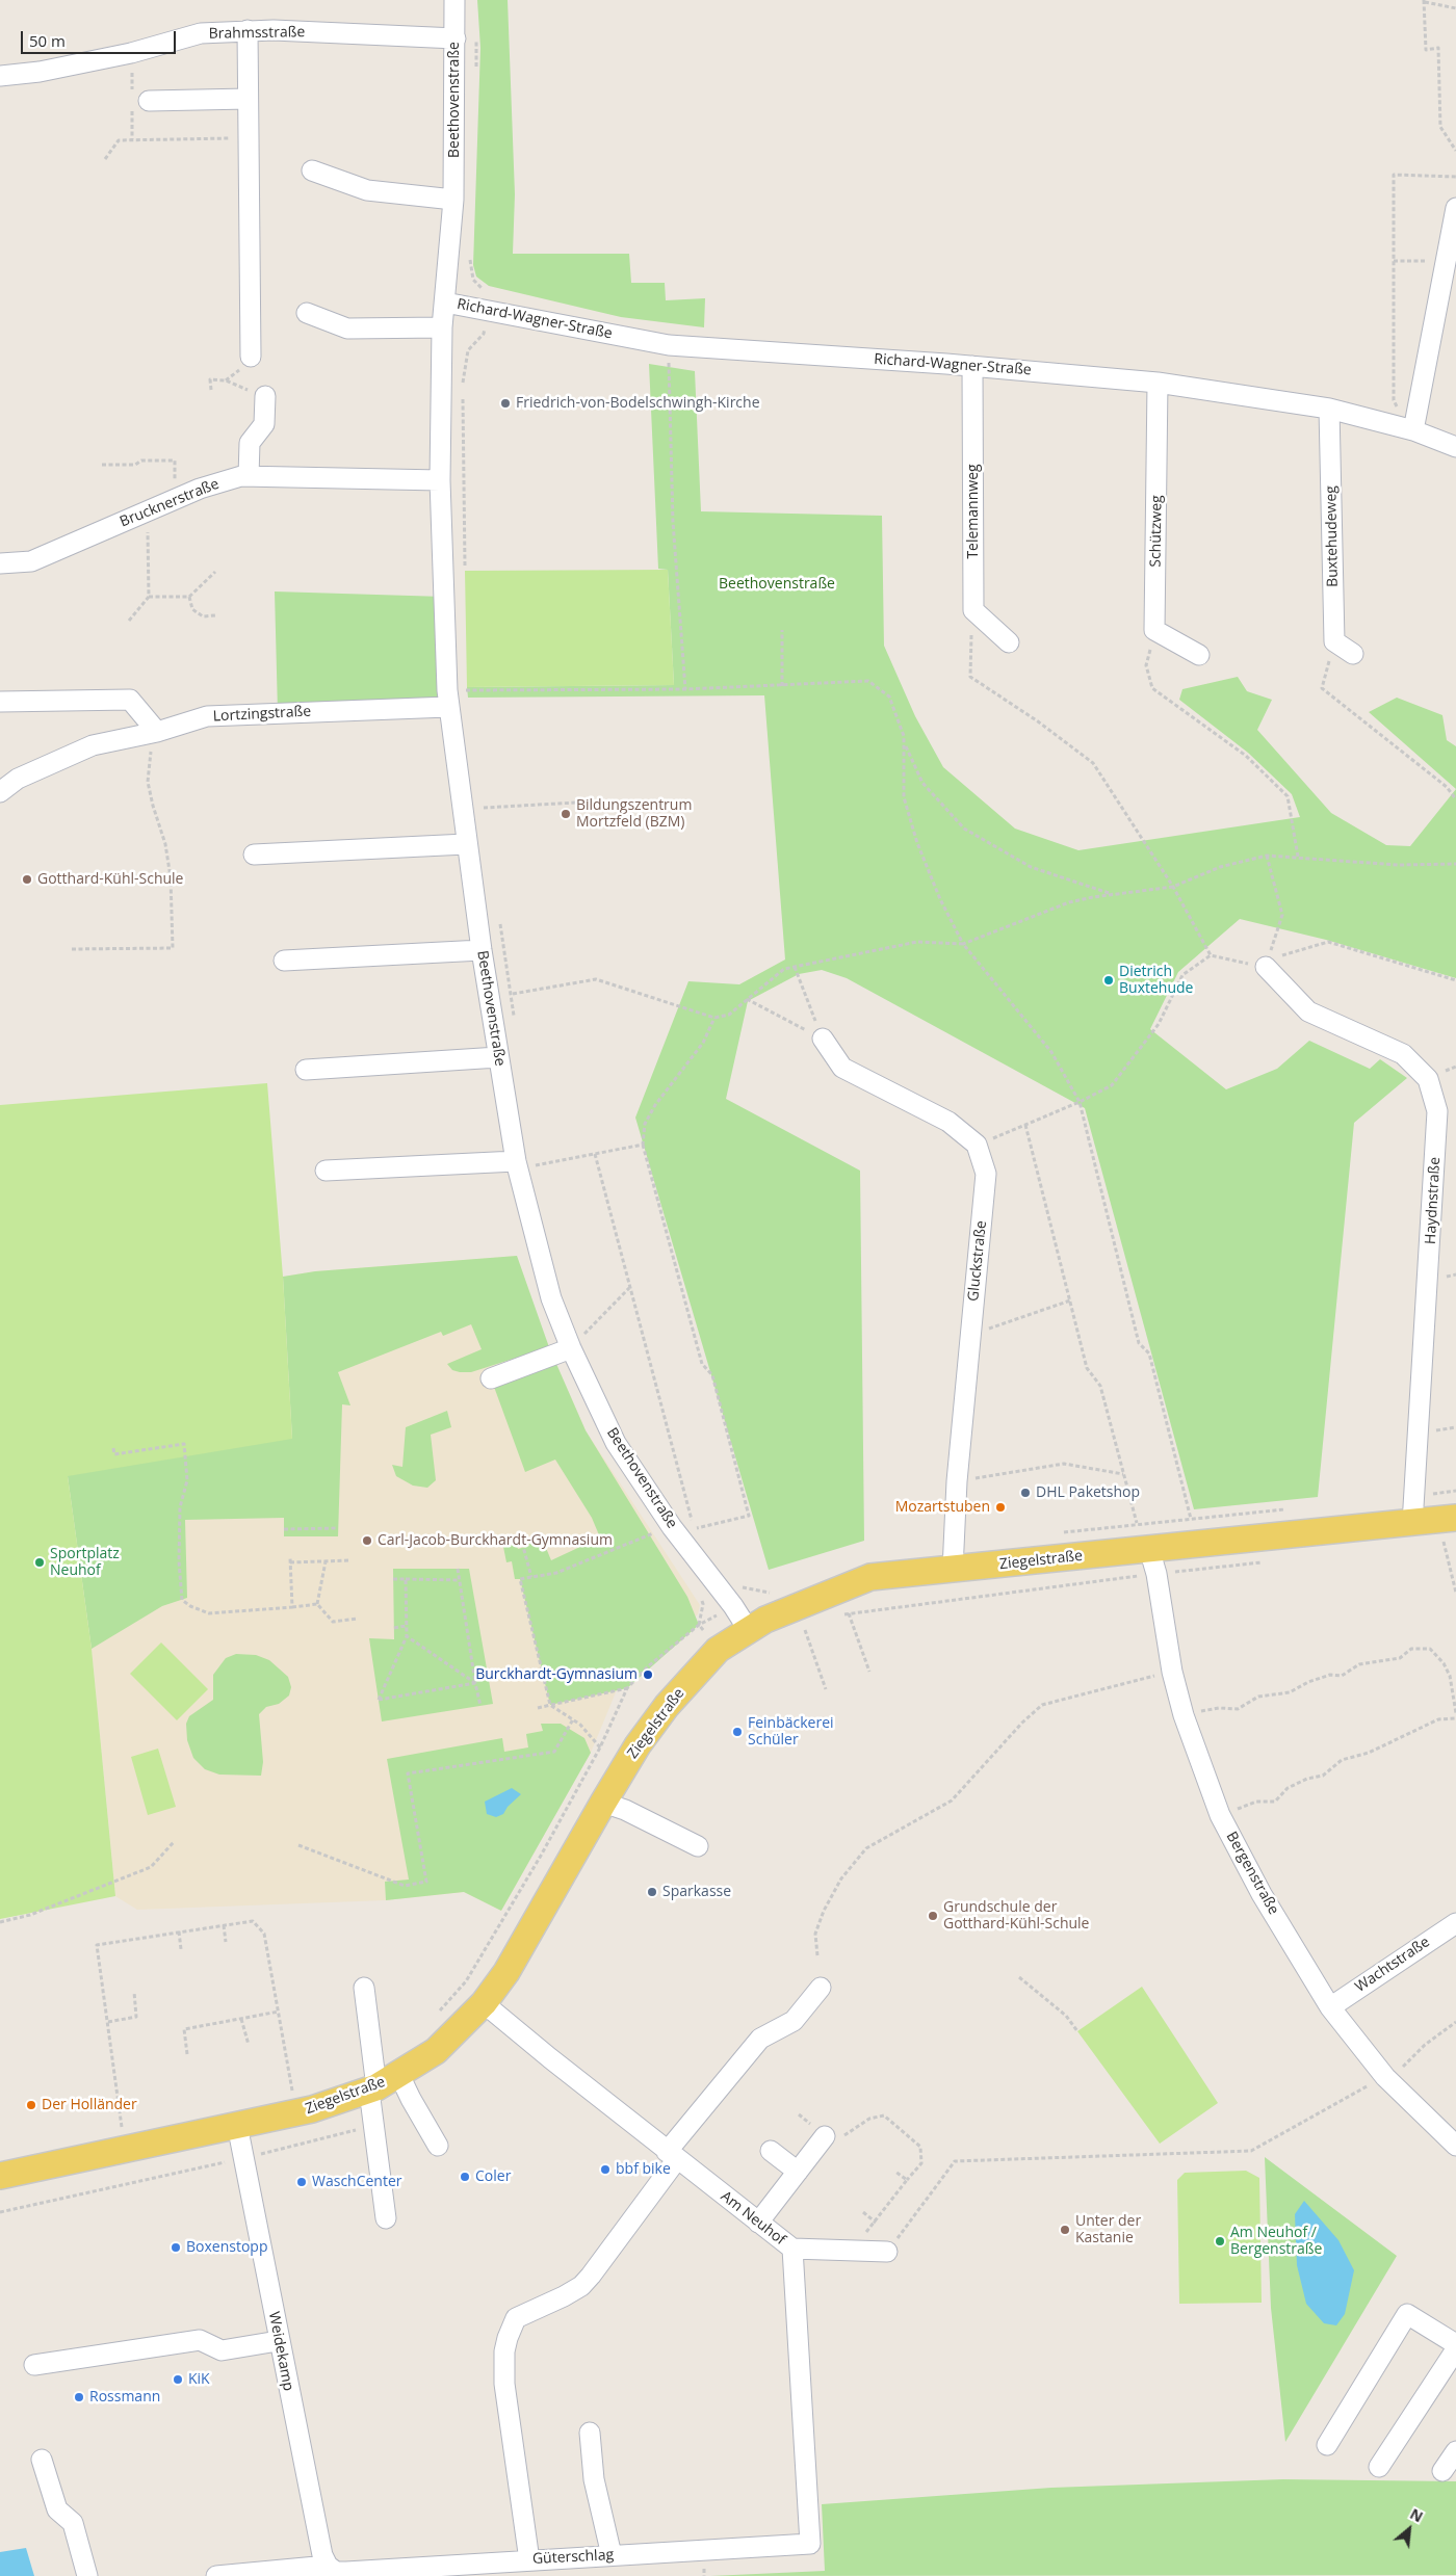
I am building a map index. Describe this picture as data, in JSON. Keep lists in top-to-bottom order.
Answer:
{
  "streets": {
    "main road": ["Ziegelstraße"],
    "street": [
      "Brahmsstraße",
      "Beethovenstraße",
      "Richard-Wagner-Straße",
      "Brucknerstraße",
      "Telemannweg",
      "Schützweg",
      "Buxtehudeweg",
      "Lortzingstraße",
      "Haydnstraße",
      "Gluckstraße",
      "Bergenstraße",
      "Wachtstraße",
      "Am Neuhof",
      "Weidekamp",
      "Güterschlag"
    ]
  },
  "crossings": [
    ["Brahmsstraße", "Beethovenstraße"],
    ["Beethovenstraße", "Richard-Wagner-Straße"],
    ["Beethovenstraße", "Brucknerstraße"],
    ["Beethovenstraße", "Lortzingstraße"],
    ["Beethovenstraße", "Ziegelstraße"],
    ["Richard-Wagner-Straße", "Telemannweg"],
    ["Richard-Wagner-Straße", "Schützweg"],
    ["Richard-Wagner-Straße", "Buxtehudeweg"],
    ["Haydnstraße", "Ziegelstraße"],
    ["Gluckstraße", "Ziegelstraße"],
    ["Ziegelstraße", "Bergenstraße"],
    ["Ziegelstraße", "Am Neuhof"],
    ["Ziegelstraße", "Weidekamp"],
    ["Bergenstraße", "Wachtstraße"],
    ["Am Neuhof", "Güterschlag"],
    ["Weidekamp", "Güterschlag"]
  ],
  "parks": ["Beethovenstraße"],
  "places": [
    "Friedrich-von-Bodelschwingh-Kirche",
    "Bildungszentrum Mortzfeld (BZM)",
    "Gotthard-Kühl-Schule",
    "Dietrich Buxtehude",
    "DHL Paketshop",
    "Mozartstuben",
    "Carl-Jacob-Burckhardt-Gymnasium",
    "Sportplatz Neuhof",
    "Burckhardt-Gymnasium",
    "Feinbäckerei Schüler",
    "Sparkasse",
    "Grundschule der Gotthard-Kühl-Schule",
    "Der Holländer",
    "bbf bike",
    "Coler",
    "WaschCenter",
    "Unter der Kastanie",
    "Am Neuhof / Bergenstraße",
    "Boxenstopp",
    "KiK",
    "Rossmann"
  ],
  "scale_bar": "50 m",
  "north": "top right"
}
